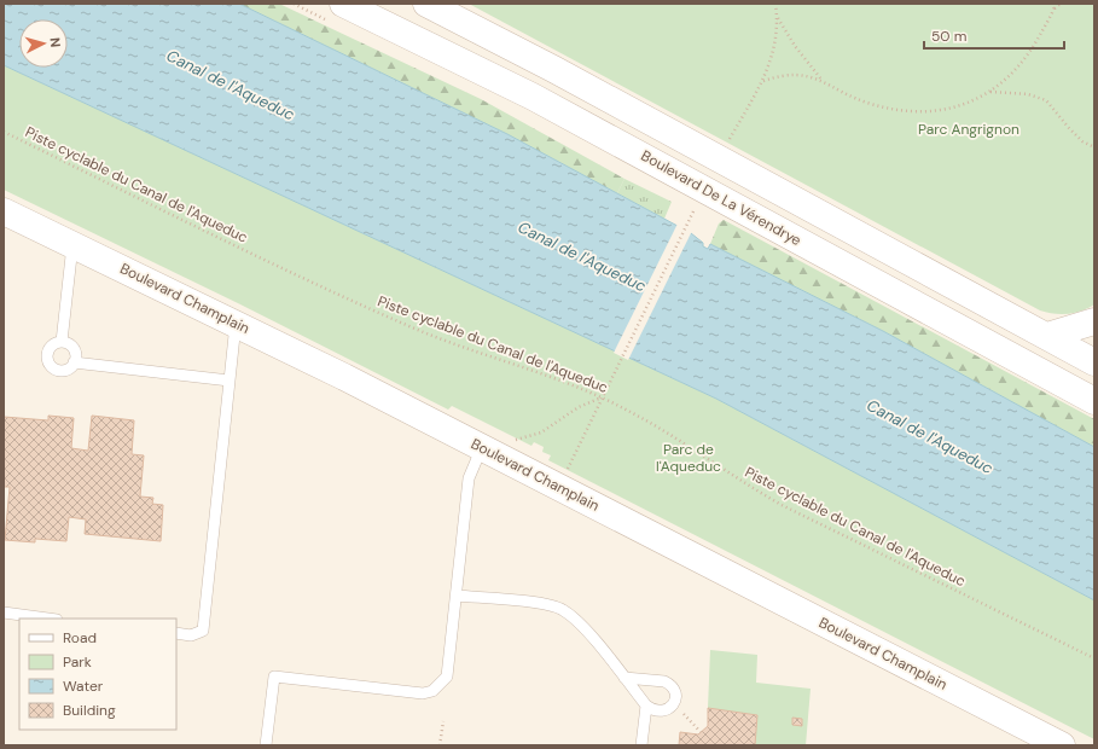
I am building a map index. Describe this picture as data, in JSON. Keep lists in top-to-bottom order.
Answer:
{
  "streets": {
    "main road": ["Boulevard De La Vérendrye", "Boulevard Champlain"],
    "path": ["Piste cyclable du Canal de l'Aqueduc"]
  },
  "water": ["Canal de l'Aqueduc"],
  "parks": ["Parc Angrignon", "Parc de l'Aqueduc"],
  "legend": [
    "Road",
    "Park",
    "Water",
    "Building"
  ],
  "scale_bar": "50 m",
  "north": "right"
}
